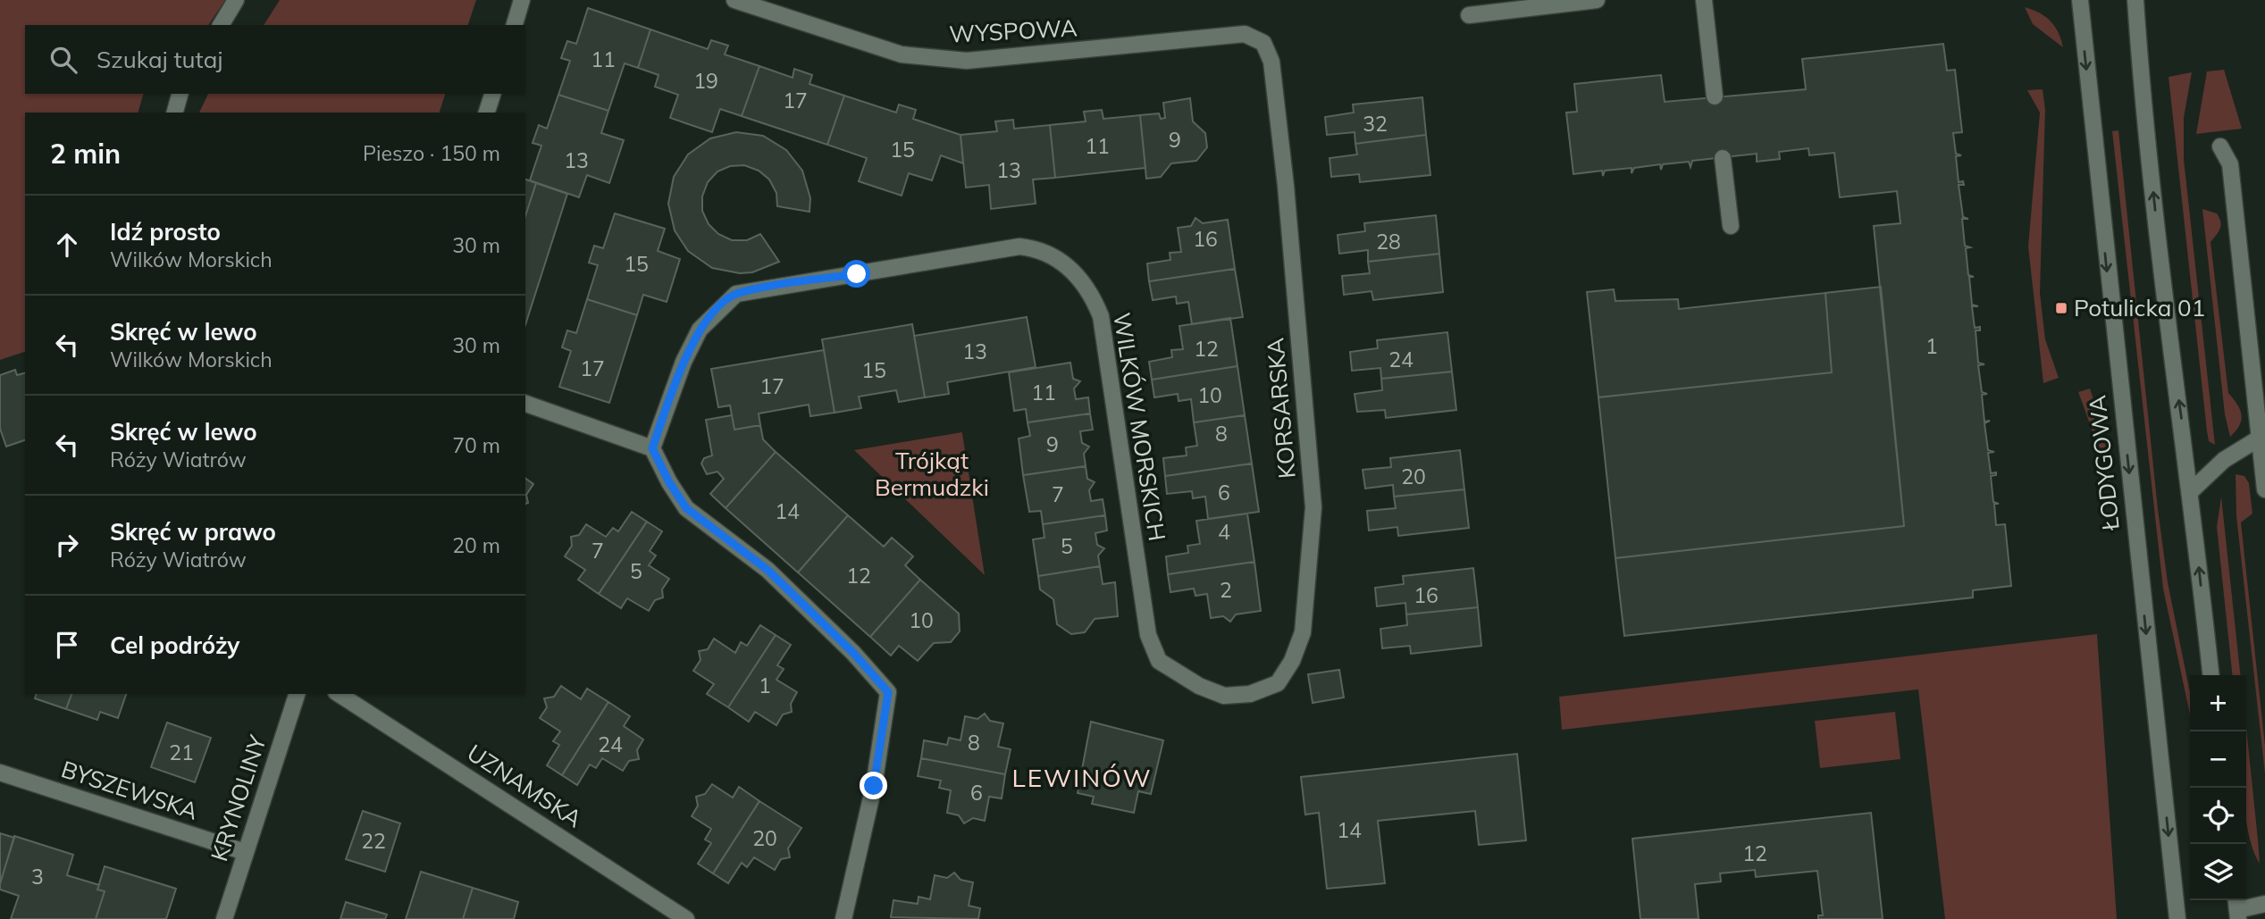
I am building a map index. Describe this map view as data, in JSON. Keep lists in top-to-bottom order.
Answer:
{
  "streets": {
    "street": [
      "WYSPOWA",
      "KORSARSKA",
      "WILKÓW MORSKICH",
      "ŁODYGOWA",
      "UZNAMSKA",
      "BYSZEWSKA",
      "KRYNOLINY"
    ]
  },
  "crossings": [
    ["WYSPOWA", "KORSARSKA"],
    ["KORSARSKA", "WILKÓW MORSKICH"],
    ["BYSZEWSKA", "KRYNOLINY"]
  ],
  "districts": ["LEWINÓW"],
  "parks": ["Trójkąt Bermudzki"],
  "places": {
    "transit": ["Potulicka 01"]
  },
  "house_numbers": [
    "11",
    "19",
    "17",
    "32",
    "9",
    "11",
    "15",
    "13",
    "13",
    "16",
    "28",
    "15",
    "1",
    "12",
    "13",
    "24",
    "17",
    "15",
    "17",
    "11",
    "10",
    "8",
    "9",
    "20",
    "6",
    "7",
    "14",
    "4",
    "5",
    "7",
    "5",
    "12",
    "2",
    "16",
    "10",
    "1",
    "8",
    "24",
    "21",
    "6",
    "14",
    "20",
    "22",
    "12",
    "3"
  ],
  "page": {
    "search": "Szukaj tutaj",
    "heading": ["2 min", "Pieszo · 150 m"],
    "list": [
      ["Idź prosto", "Wilków Morskich", "30 m"],
      ["Skręć w lewo", "Wilków Morskich", "30 m"],
      ["Skręć w lewo", "Róży Wiatrów", "70 m"],
      ["Skręć w prawo", "Róży Wiatrów", "20 m"],
      "Cel podróży"
    ],
    "map_buttons": ["+", "−"]
  }
}
